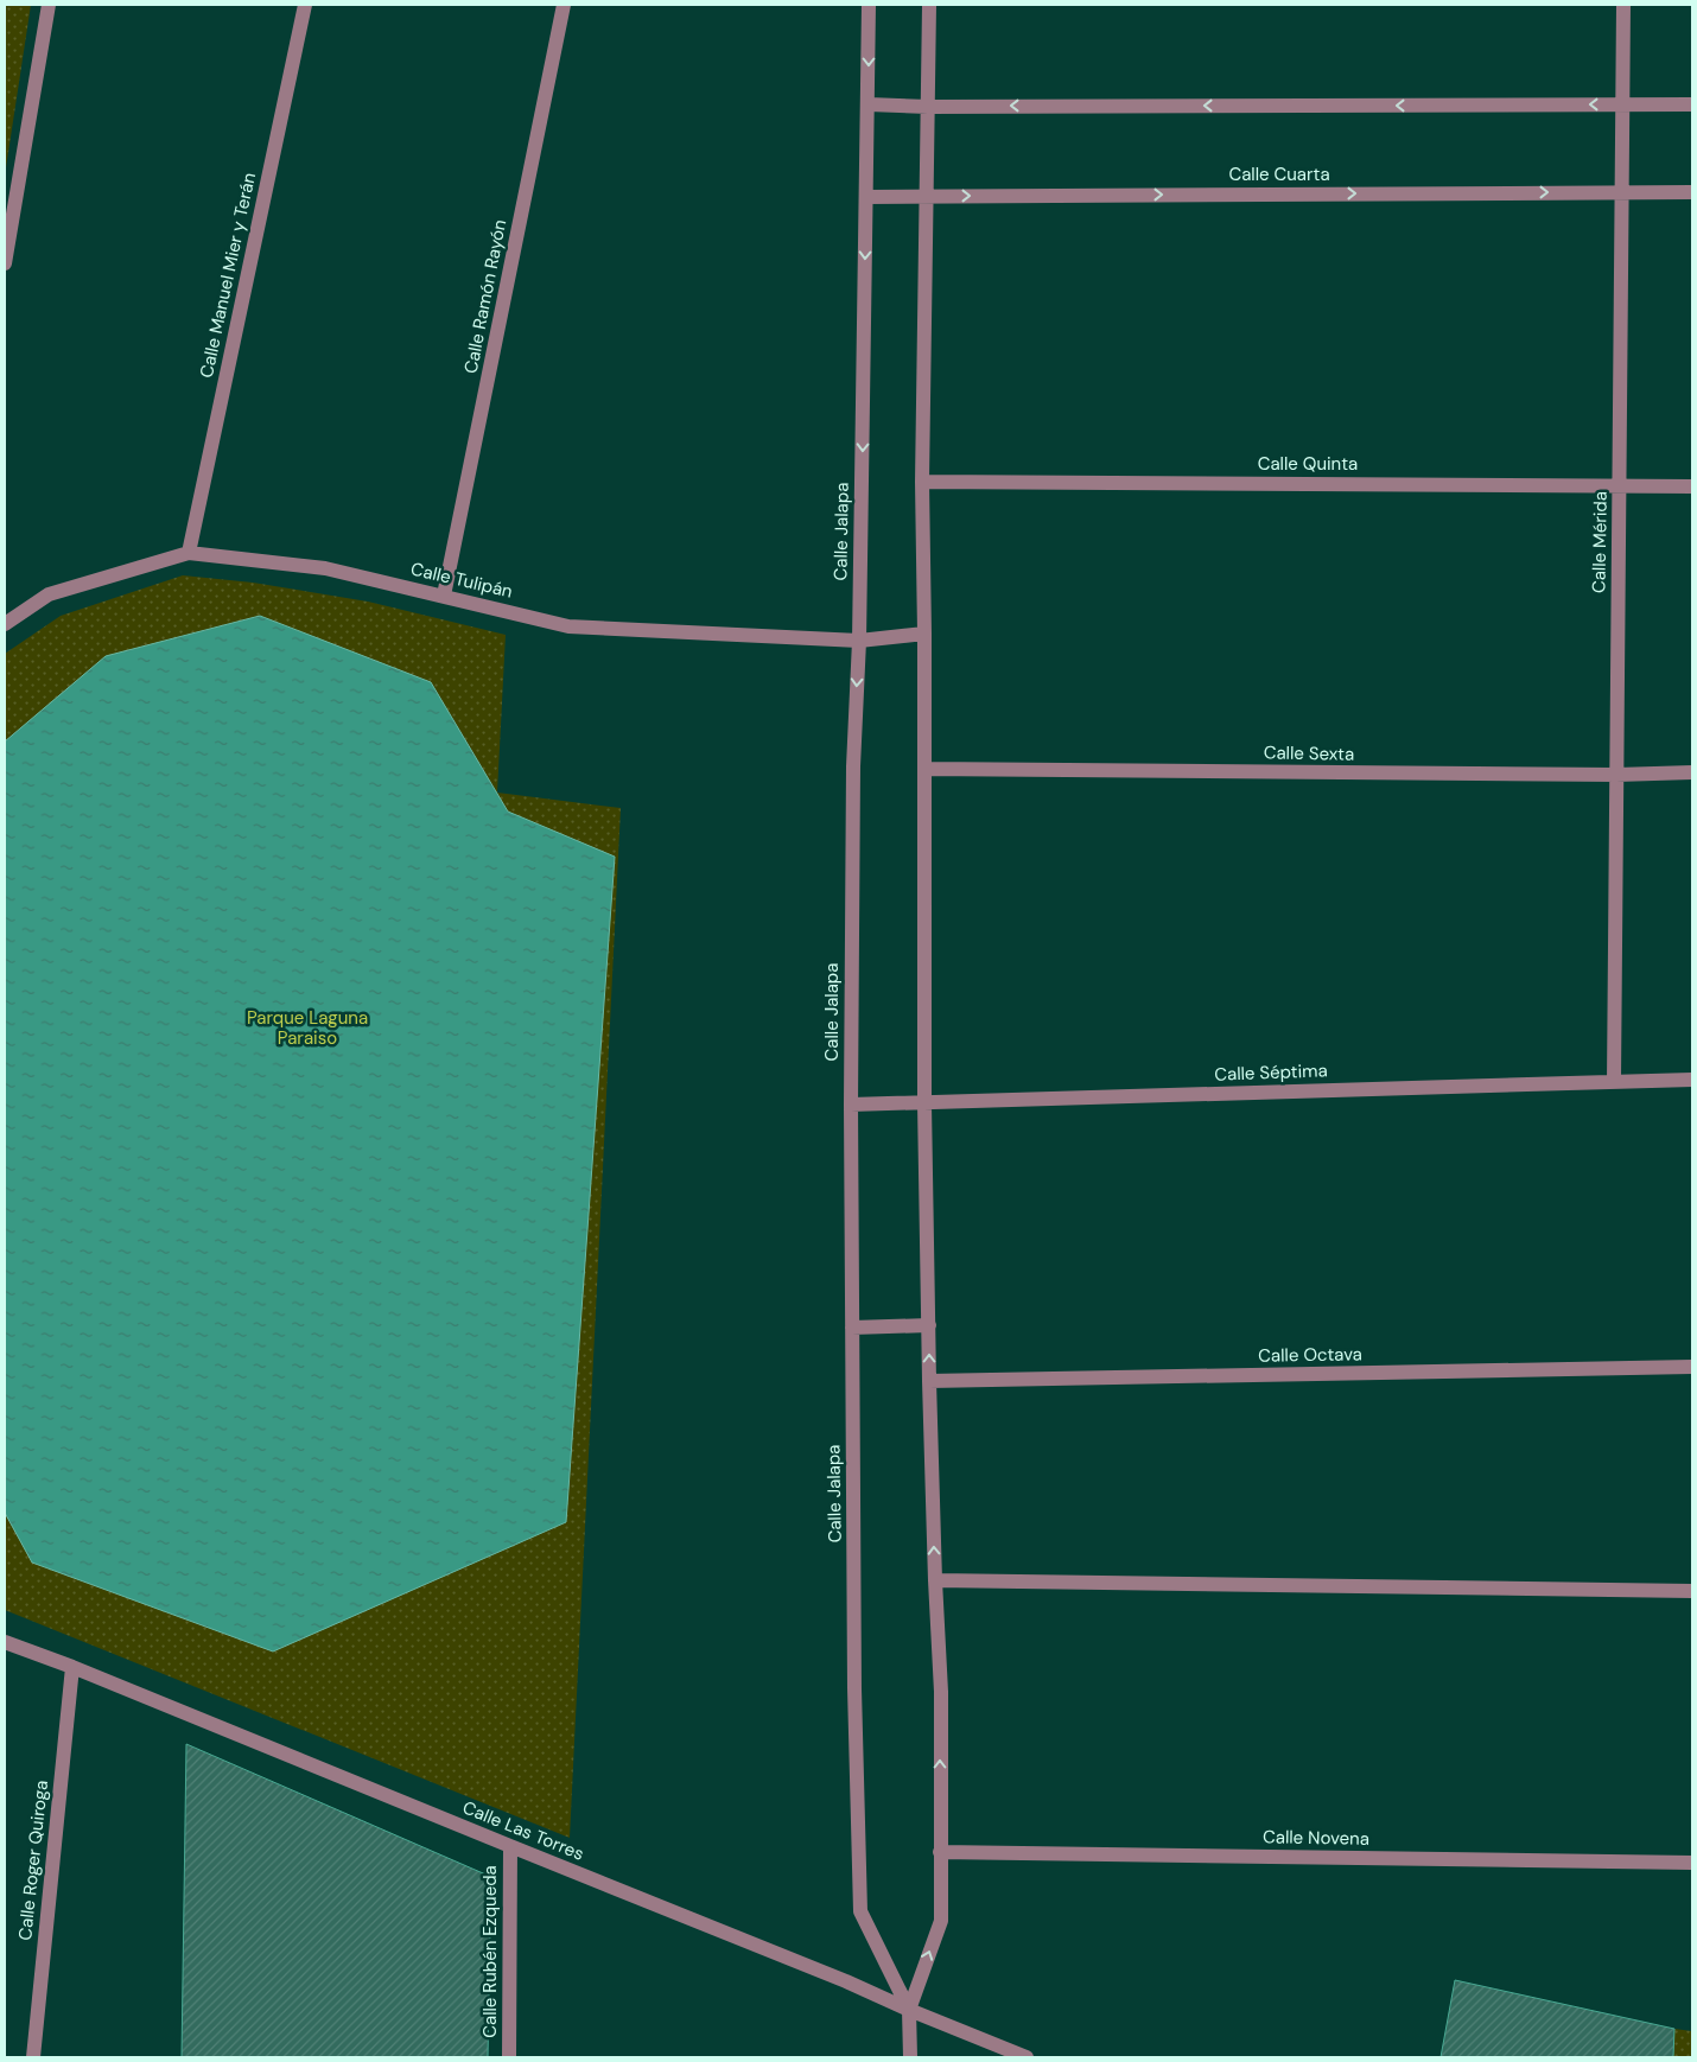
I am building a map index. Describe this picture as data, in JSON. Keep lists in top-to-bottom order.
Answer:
{
  "streets": {
    "street": [
      "Calle Cuarta",
      "Calle Manuel Mier y Terán",
      "Calle Ramón Rayón",
      "Calle Quinta",
      "Calle Jalapa",
      "Calle Mérida",
      "Calle Tulipán",
      "Calle Sexta",
      "Calle Séptima",
      "Calle Octava",
      "Calle Las Torres",
      "Calle Novena",
      "Calle Roger Quiroga",
      "Calle Rubén Ezqueda"
    ]
  },
  "crossings": [
    ["Calle Cuarta", "Calle Jalapa"],
    ["Calle Cuarta", "Calle Mérida"],
    ["Calle Manuel Mier y Terán", "Calle Tulipán"],
    ["Calle Ramón Rayón", "Calle Tulipán"],
    ["Calle Quinta", "Calle Jalapa"],
    ["Calle Quinta", "Calle Mérida"],
    ["Calle Jalapa", "Calle Tulipán"],
    ["Calle Jalapa", "Calle Sexta"],
    ["Calle Jalapa", "Calle Séptima"],
    ["Calle Jalapa", "Calle Octava"],
    ["Calle Jalapa", "Calle Las Torres"],
    ["Calle Jalapa", "Calle Novena"],
    ["Calle Mérida", "Calle Sexta"],
    ["Calle Mérida", "Calle Séptima"],
    ["Calle Las Torres", "Calle Roger Quiroga"],
    ["Calle Las Torres", "Calle Rubén Ezqueda"]
  ],
  "parks": ["Parque Laguna Paraiso"]
}
